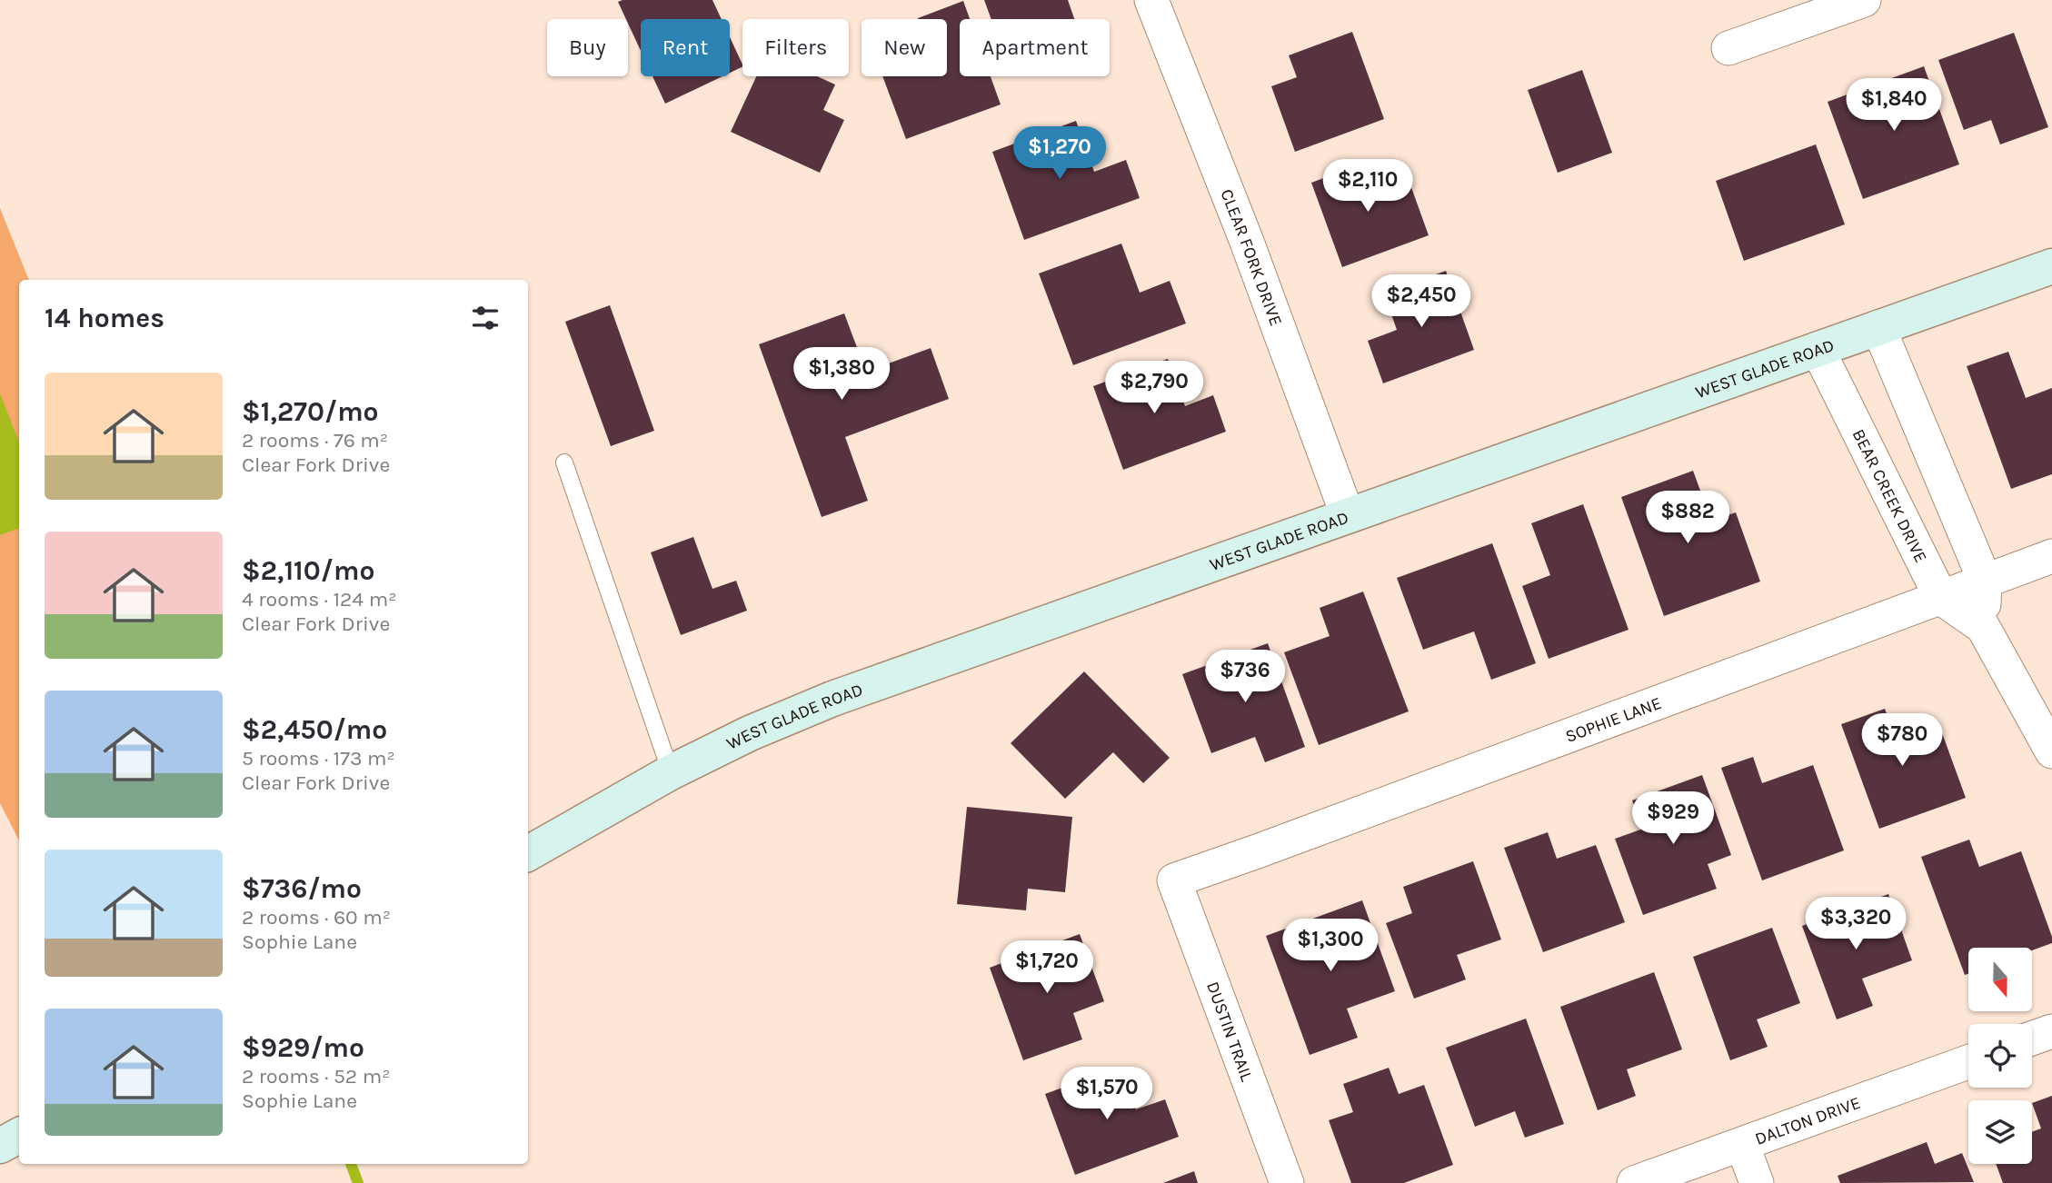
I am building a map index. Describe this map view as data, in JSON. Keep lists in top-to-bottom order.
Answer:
{
  "streets": {
    "main road": ["WEST GLADE ROAD"],
    "street": [
      "CLEAR FORK DRIVE",
      "BEAR CREEK DRIVE",
      "SOPHIE LANE",
      "DUSTIN TRAIL",
      "DALTON DRIVE"
    ]
  },
  "crossings": [
    ["CLEAR FORK DRIVE", "WEST GLADE ROAD"],
    ["WEST GLADE ROAD", "BEAR CREEK DRIVE"],
    ["BEAR CREEK DRIVE", "SOPHIE LANE"],
    ["SOPHIE LANE", "DUSTIN TRAIL"]
  ],
  "north": "bottom",
  "page": {
    "chip": [
      "Buy",
      "Rent",
      "Filters",
      "New",
      "Apartment"
    ],
    "price": [
      "$1,840",
      "$1,270",
      "$2,110",
      "$2,450",
      "$1,380",
      "$2,790",
      "$882",
      "$736",
      "$780",
      "$929",
      "$3,320",
      "$1,300",
      "$1,720",
      "$1,570"
    ],
    "heading": "14 homes",
    "list": [
      {
        "name": "$1,270/mo",
        "note": "2 rooms · 76 m² · Clear Fork Drive"
      },
      {
        "name": "$2,110/mo",
        "note": "4 rooms · 124 m² · Clear Fork Drive"
      },
      {
        "name": "$2,450/mo",
        "note": "5 rooms · 173 m² · Clear Fork Drive"
      },
      {
        "name": "$736/mo",
        "note": "2 rooms · 60 m² · Sophie Lane"
      },
      {
        "name": "$929/mo",
        "note": "2 rooms · 52 m² · Sophie Lane"
      }
    ]
  }
}
